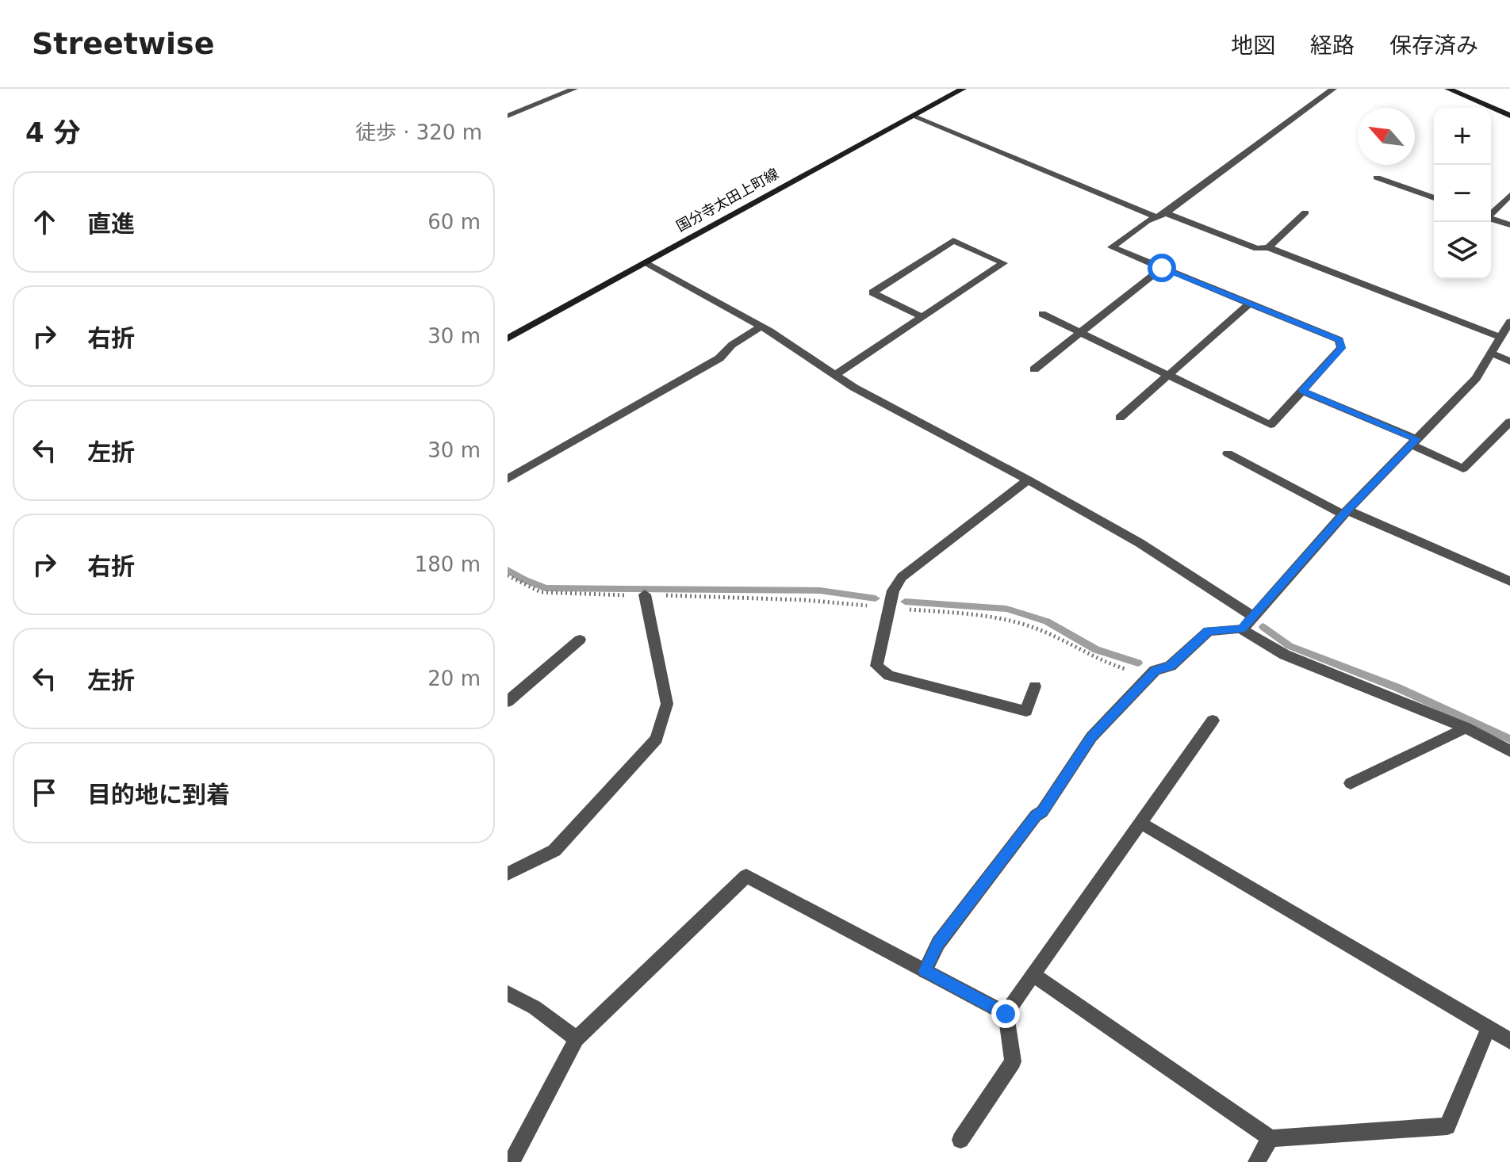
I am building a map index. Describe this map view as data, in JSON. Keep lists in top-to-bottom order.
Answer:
{
  "streets": {
    "main road": ["国分寺太田上町線"]
  },
  "north": "top left",
  "page": {
    "header": "Streetwise",
    "nav": ["地図", "経路", "保存済み"],
    "heading": ["4 分", "徒歩 · 320 m"],
    "map_buttons": ["+", "−"],
    "list": [
      ["直進", "60 m"],
      ["右折", "30 m"],
      ["左折", "30 m"],
      ["右折", "180 m"],
      ["左折", "20 m"],
      "目的地に到着"
    ]
  }
}
